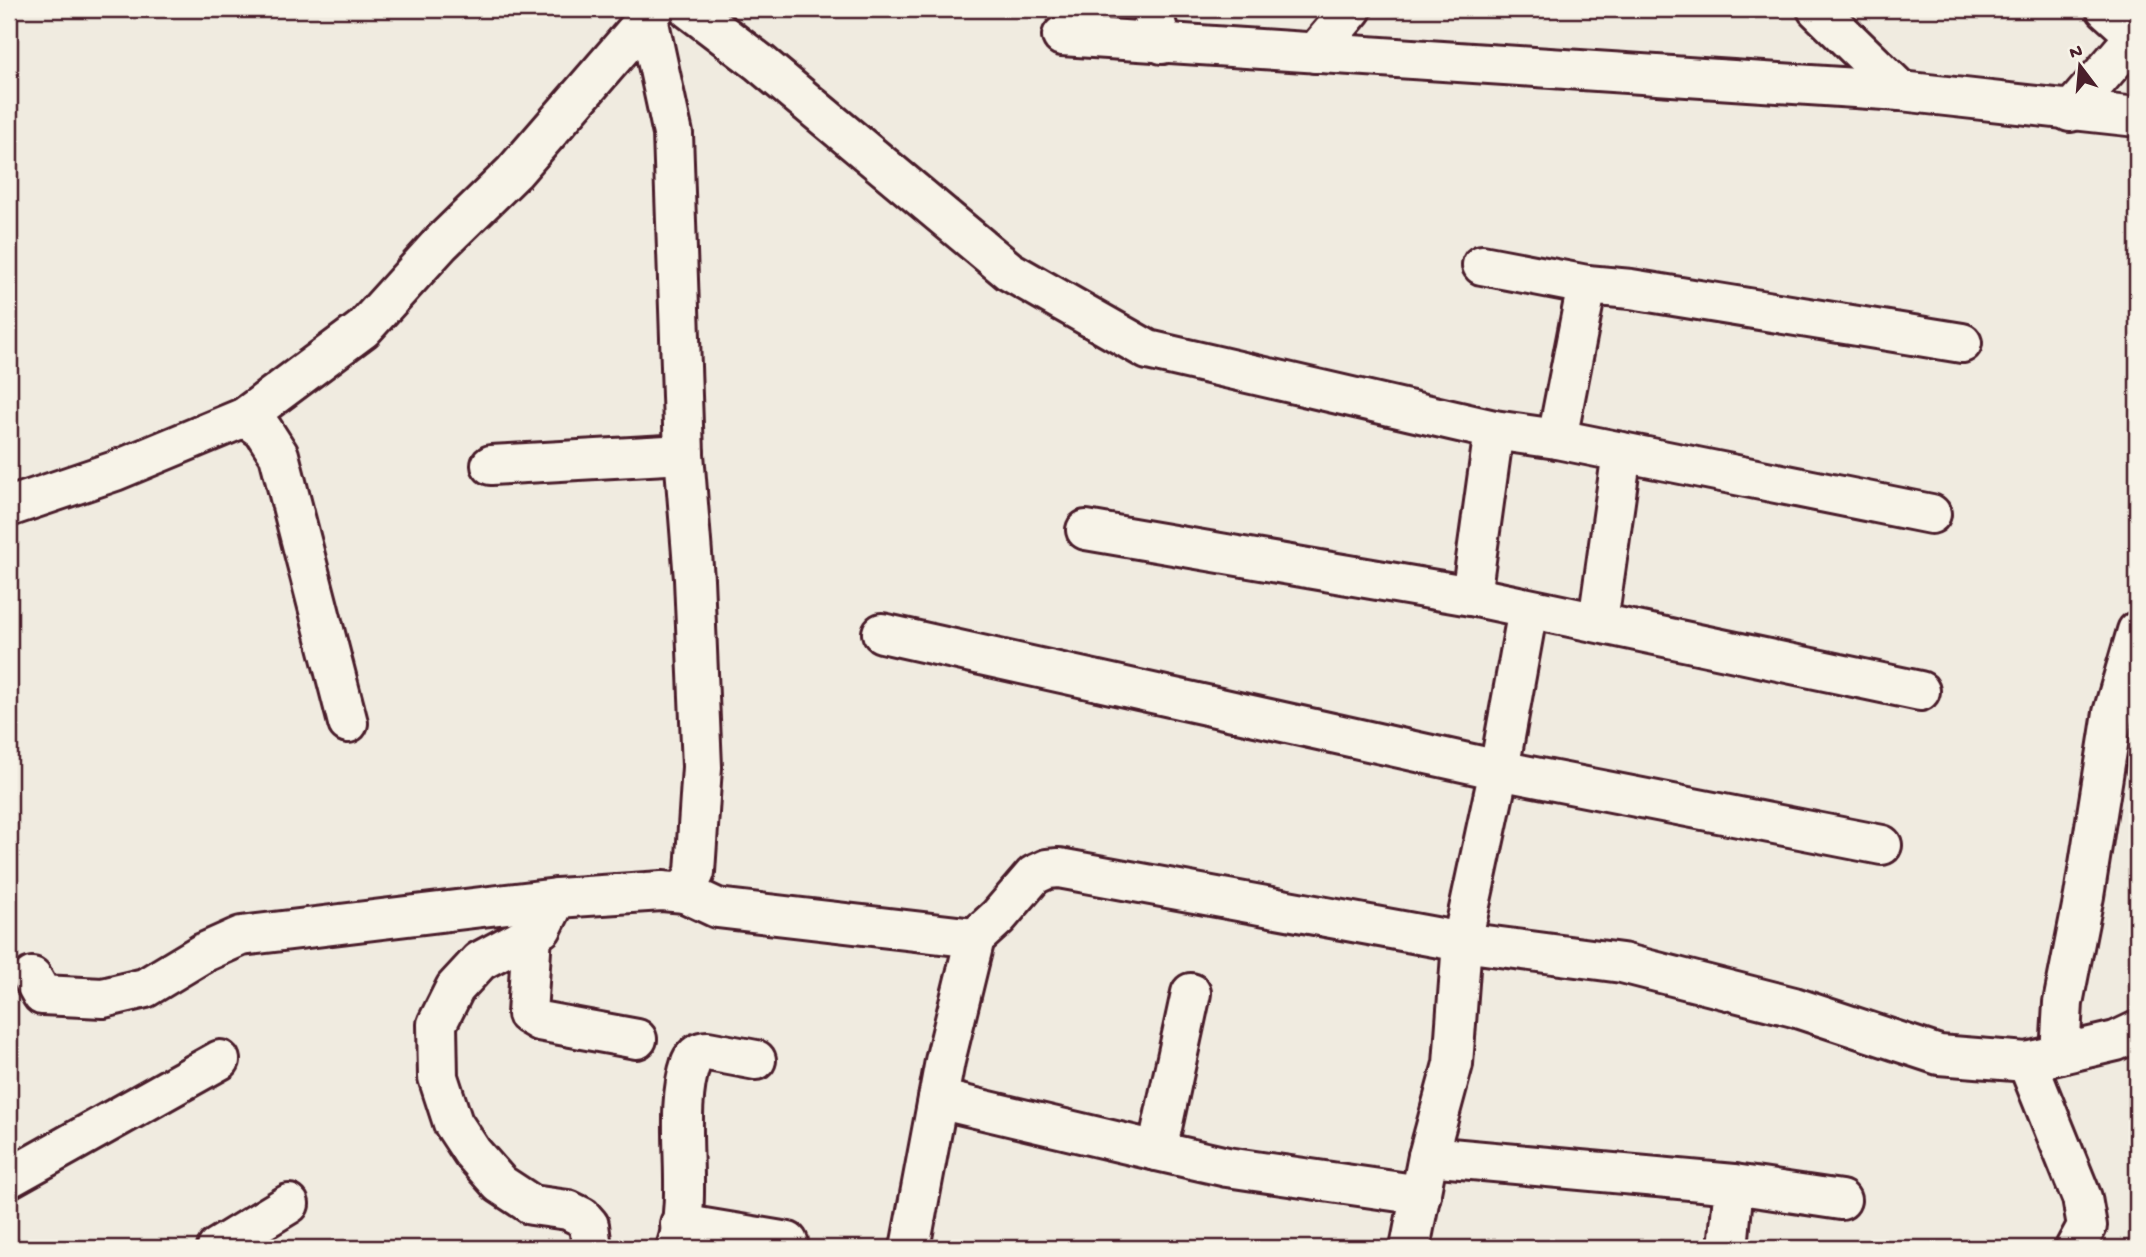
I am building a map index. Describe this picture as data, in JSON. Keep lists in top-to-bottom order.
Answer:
{
  "north": "top"
}
